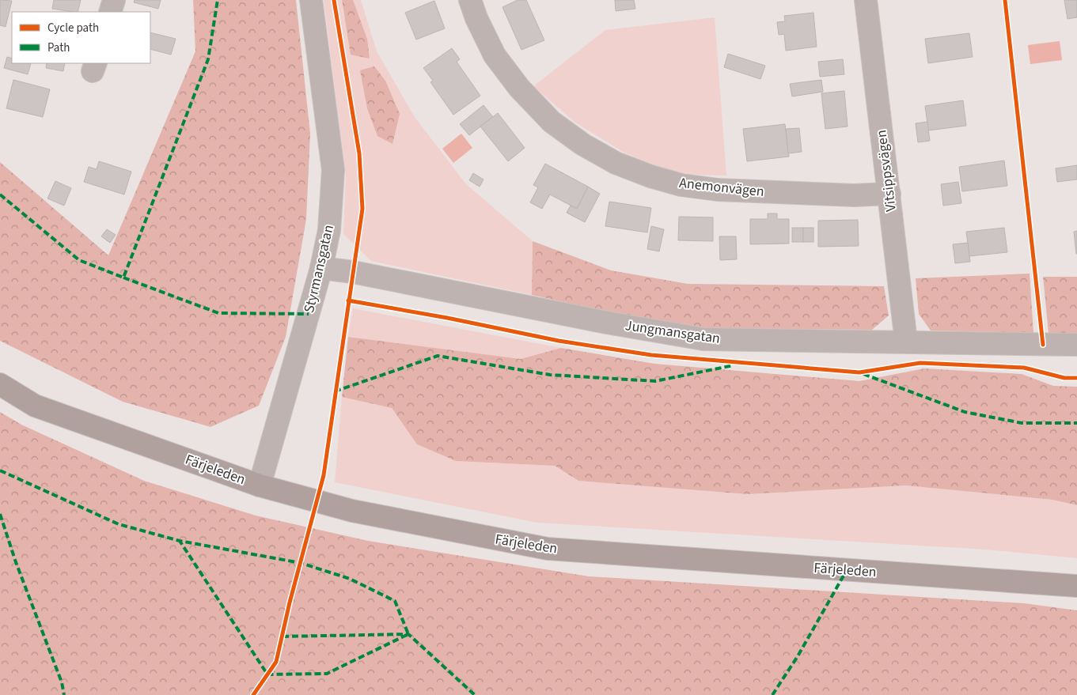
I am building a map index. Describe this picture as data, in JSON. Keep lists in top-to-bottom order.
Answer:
{
  "streets": {
    "main road": ["Färjeleden"],
    "street": [
      "Vitsippsvägen",
      "Anemonvägen",
      "Styrmansgatan",
      "Jungmansgatan"
    ]
  },
  "crossings": [
    ["Vitsippsvägen", "Anemonvägen"],
    ["Vitsippsvägen", "Jungmansgatan"],
    ["Styrmansgatan", "Jungmansgatan"],
    ["Styrmansgatan", "Färjeleden"]
  ],
  "legend": ["Cycle path", "Path"]
}
